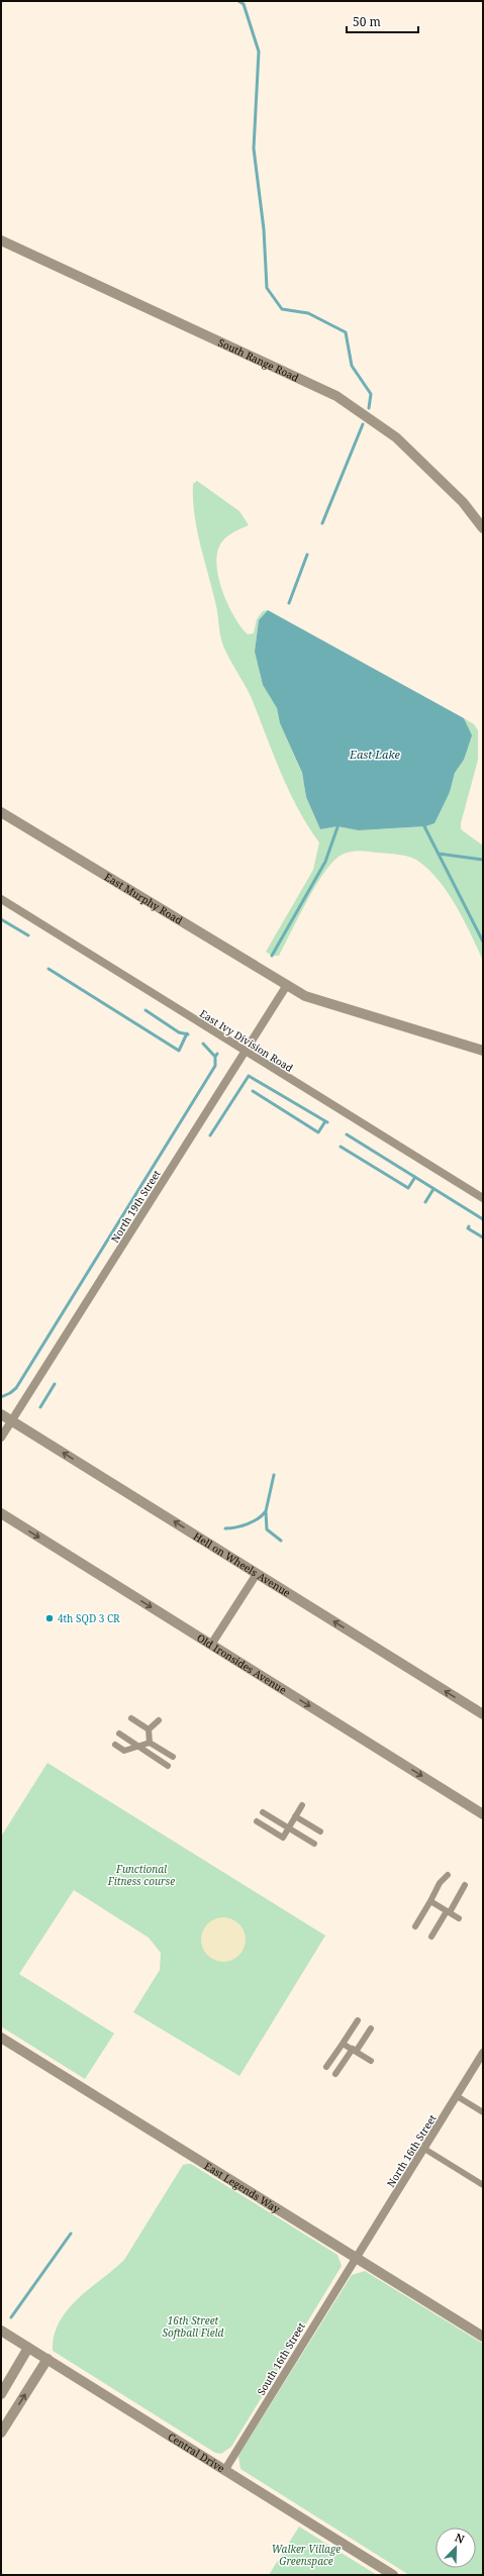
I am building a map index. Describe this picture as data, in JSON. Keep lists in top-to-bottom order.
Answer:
{
  "streets": {
    "street": [
      "South Range Road",
      "East Murphy Road",
      "East Ivy Division Road",
      "North 19th Street",
      "Hell on Wheels Avenue",
      "Old Ironsides Avenue",
      "North 16th Street",
      "East Legends Way",
      "South 16th Street",
      "Central Drive"
    ]
  },
  "crossings": [
    ["East Murphy Road", "North 19th Street"],
    ["East Ivy Division Road", "North 19th Street"],
    ["North 19th Street", "Hell on Wheels Avenue"],
    ["North 16th Street", "East Legends Way"],
    ["North 16th Street", "South 16th Street"],
    ["East Legends Way", "South 16th Street"],
    ["South 16th Street", "Central Drive"]
  ],
  "one_way": ["Hell on Wheels Avenue", "Old Ironsides Avenue"],
  "water": ["East Lake"],
  "parks": ["Functional Fitness course", "16th Street Softball Field", "Walker Village Greenspace"],
  "places": ["4th SQD 3 CR"],
  "scale_bar": "50 m",
  "north": "top right"
}
